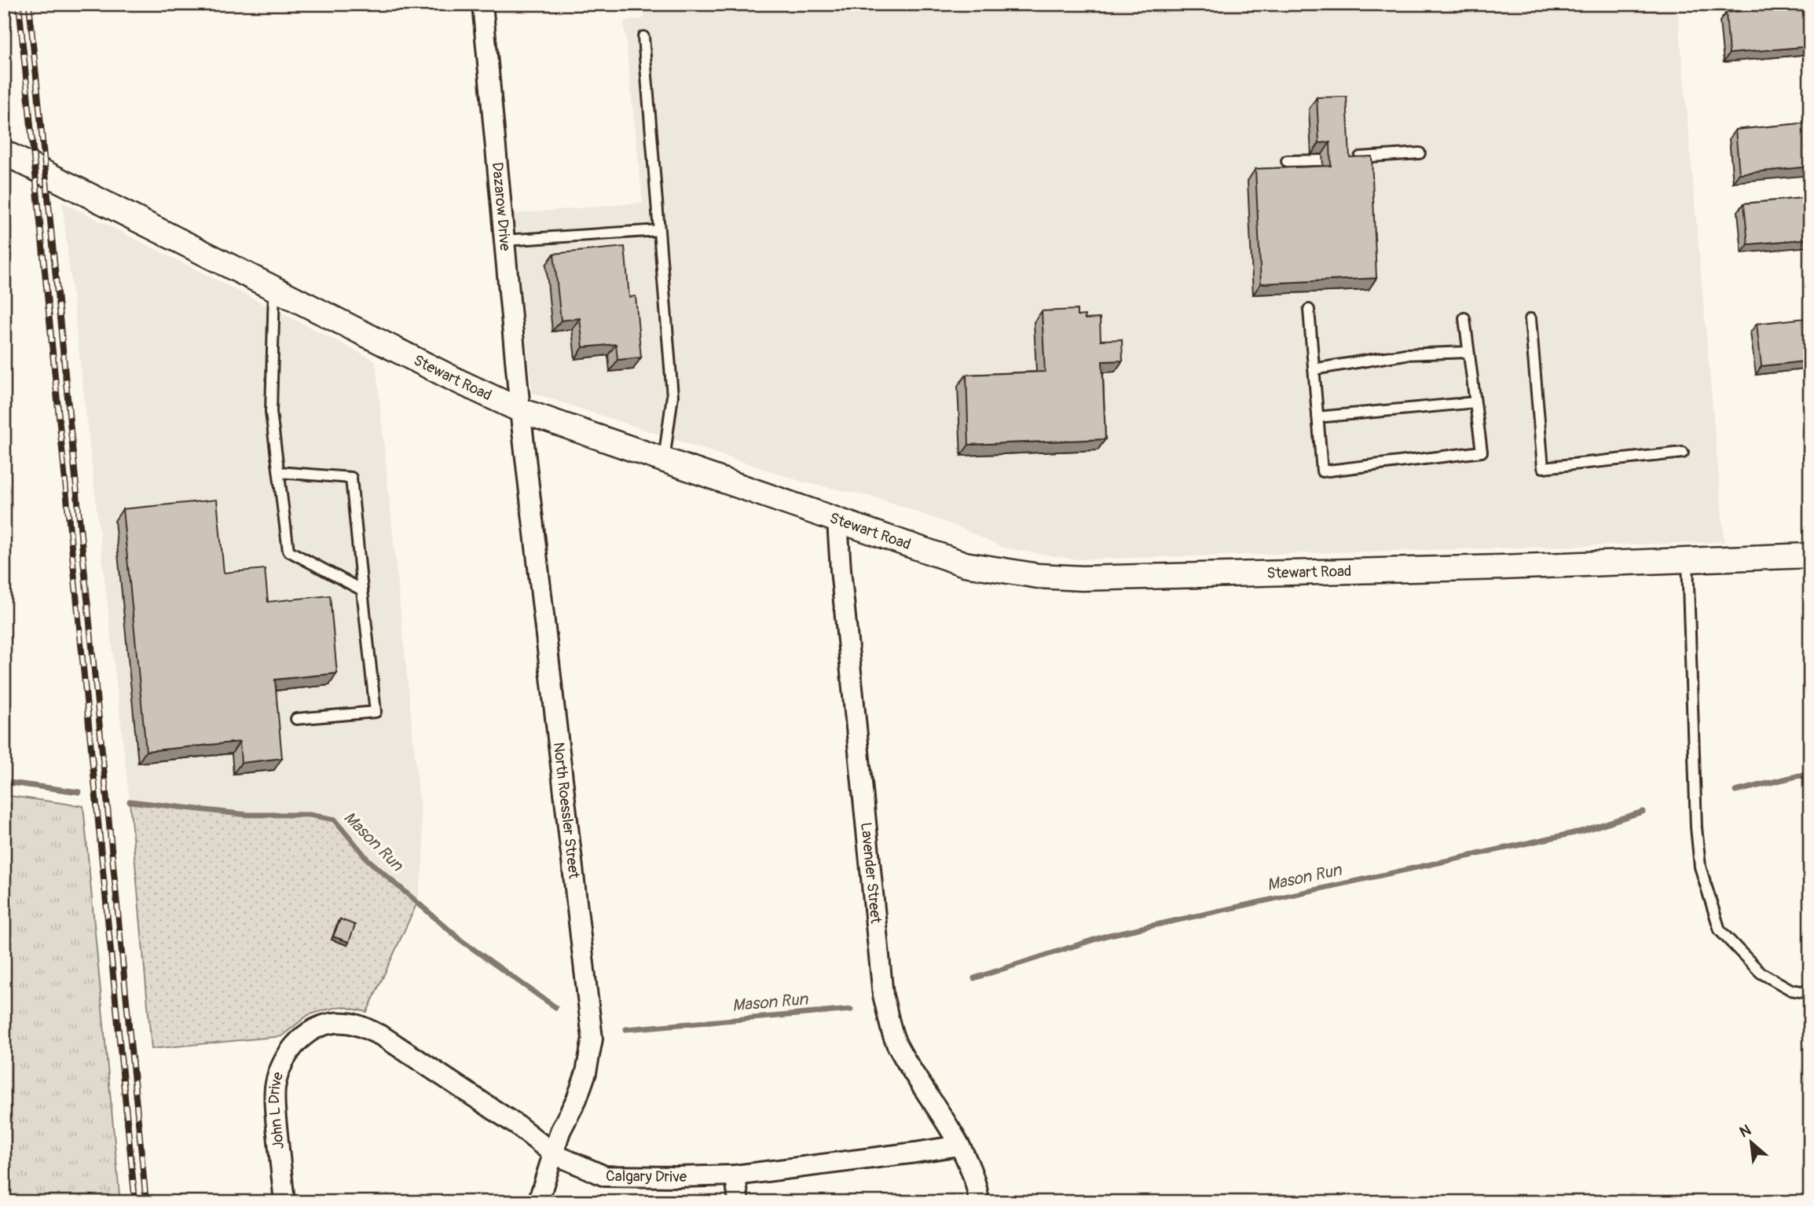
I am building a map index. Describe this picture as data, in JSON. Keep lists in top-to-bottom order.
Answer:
{
  "streets": {
    "street": [
      "Dazarow Drive",
      "Stewart Road",
      "North Roessler Street",
      "Lavender Street",
      "John L Drive",
      "Calgary Drive"
    ]
  },
  "crossings": [
    ["Dazarow Drive", "Stewart Road"],
    ["Dazarow Drive", "North Roessler Street"],
    ["Stewart Road", "North Roessler Street"],
    ["Stewart Road", "Lavender Street"],
    ["North Roessler Street", "Calgary Drive"],
    ["Lavender Street", "Calgary Drive"],
    ["John L Drive", "Calgary Drive"]
  ],
  "water": ["Mason Run"],
  "north": "top left"
}
